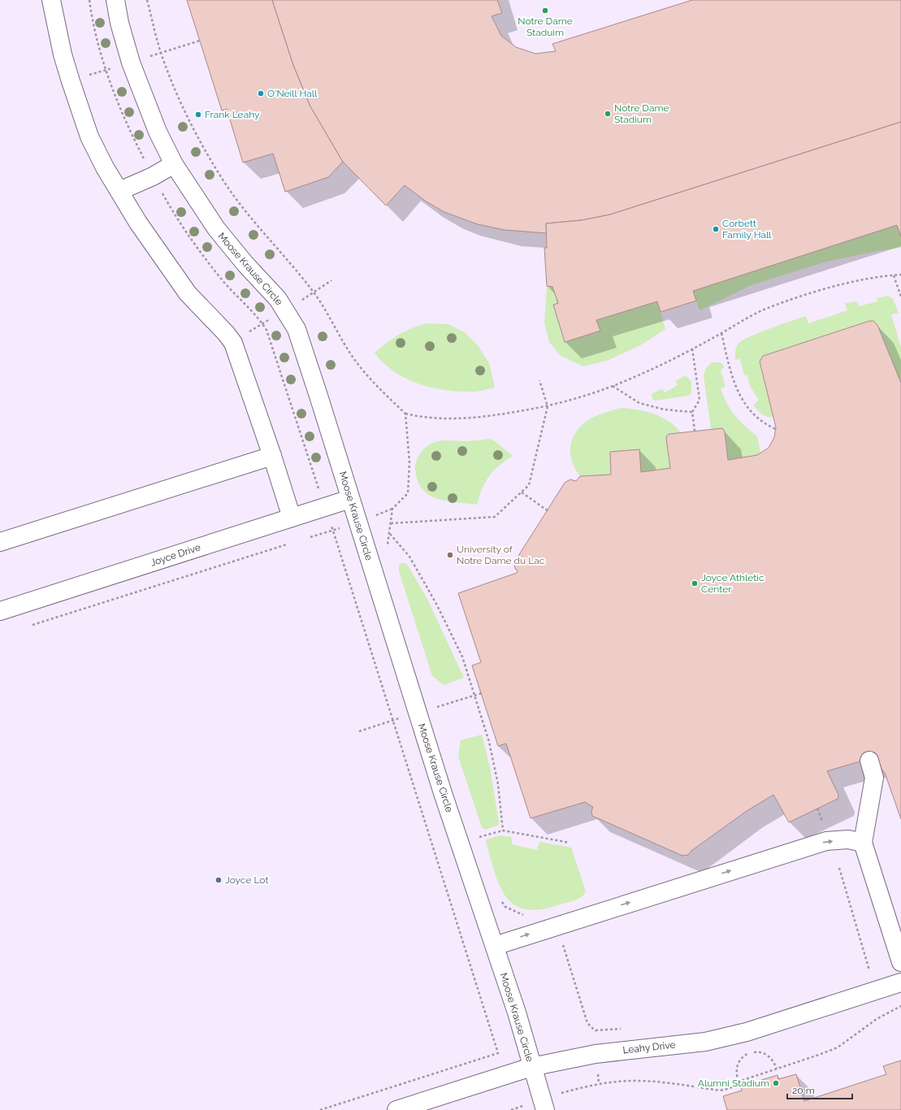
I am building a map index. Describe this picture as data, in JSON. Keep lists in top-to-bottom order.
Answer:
{
  "streets": {
    "street": ["Moose Krause Circle", "Joyce Drive", "Leahy Drive"]
  },
  "crossings": [
    ["Moose Krause Circle", "Joyce Drive"],
    ["Moose Krause Circle", "Leahy Drive"]
  ],
  "places": [
    "Notre Dame Staduim",
    "O'Neill Hall",
    "Notre Dame Stadium",
    "Frank Leahy",
    "Corbett Family Hall",
    "University of Notre Dame du Lac",
    "Joyce Athletic Center",
    "Joyce Lot",
    "Alumni Stadium"
  ],
  "scale_bar": "20 m"
}
